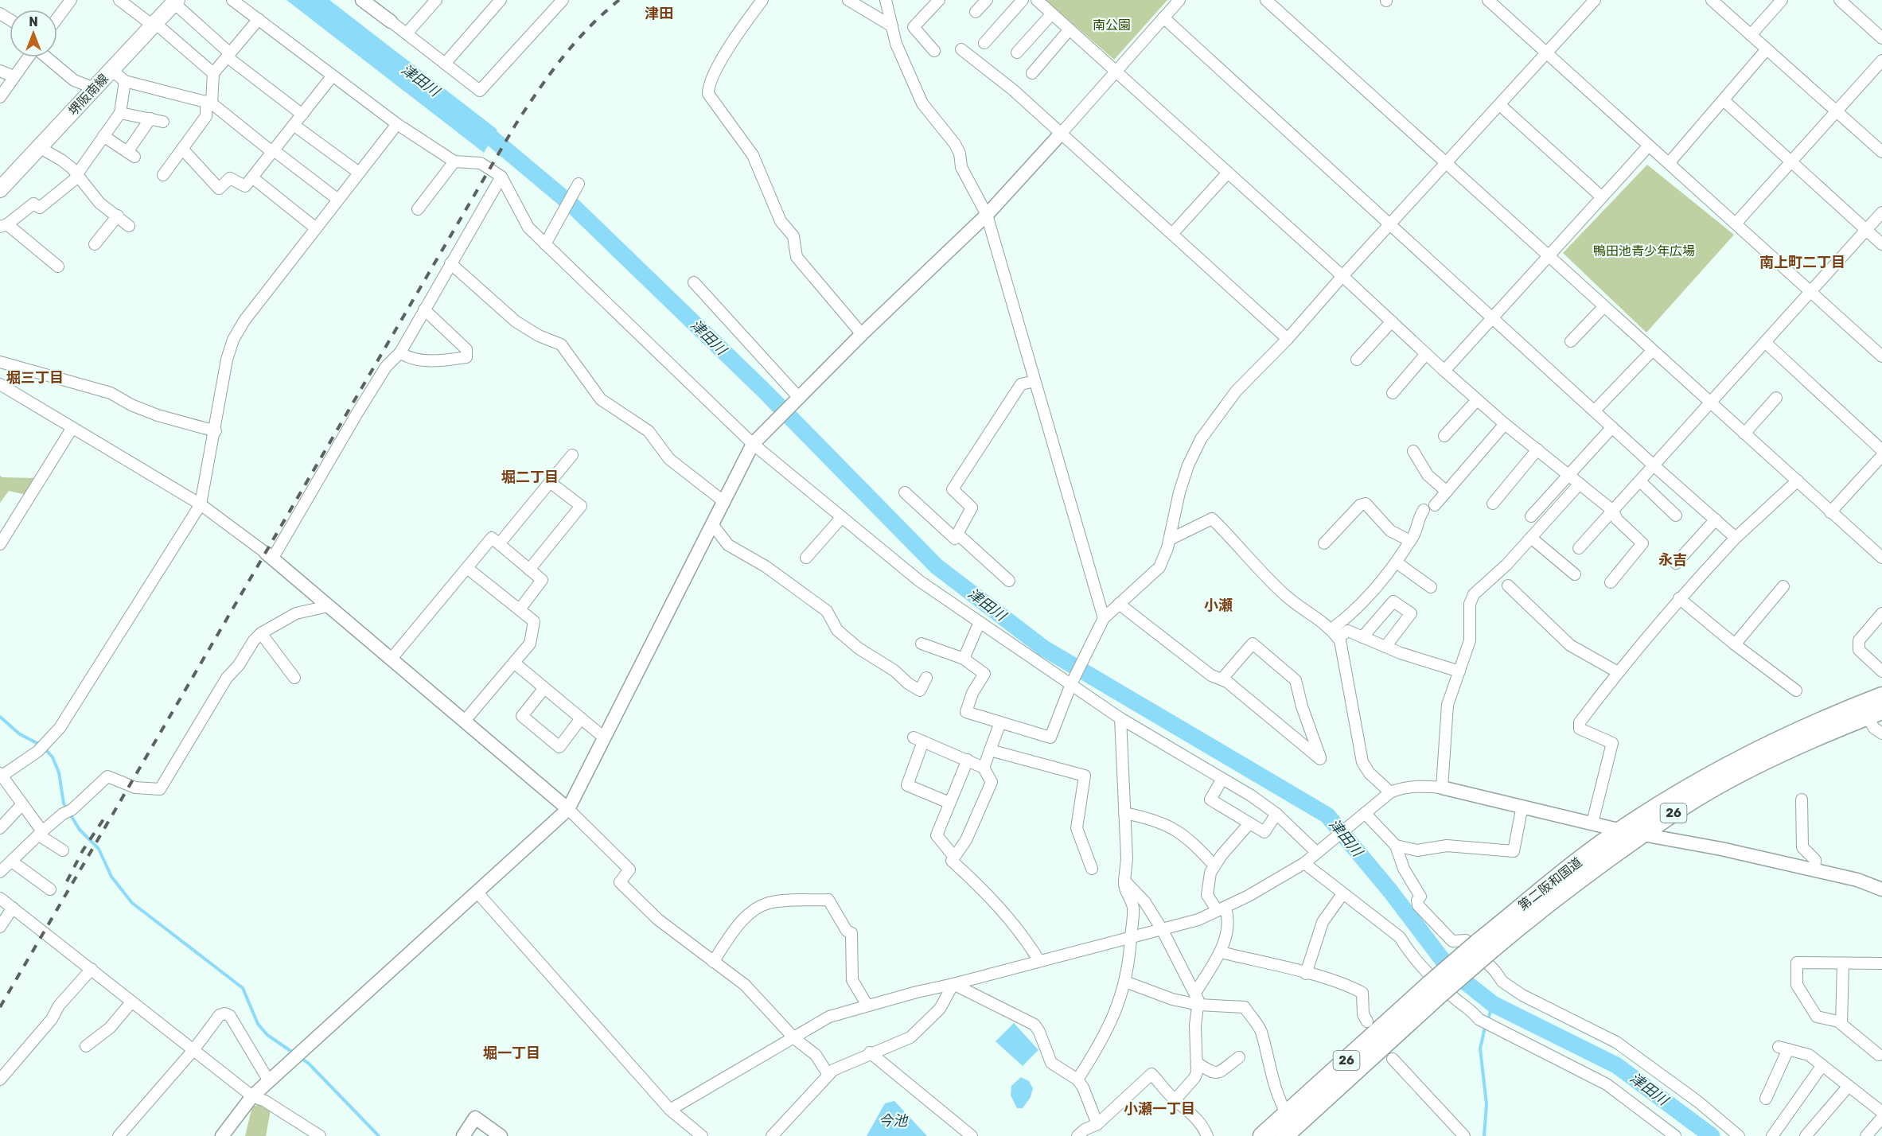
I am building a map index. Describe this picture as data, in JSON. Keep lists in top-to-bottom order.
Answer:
{
  "streets": {
    "highway": ["26", "第二阪和国道"],
    "main road": ["堺阪南線"]
  },
  "districts": [
    "津田",
    "南上町二丁目",
    "堀三丁目",
    "堀二丁目",
    "永吉",
    "小瀬",
    "堀一丁目",
    "小瀬一丁目"
  ],
  "water": ["津田川", "今池"],
  "parks": ["南公園", "鴨田池青少年広場"],
  "north": "top"
}
